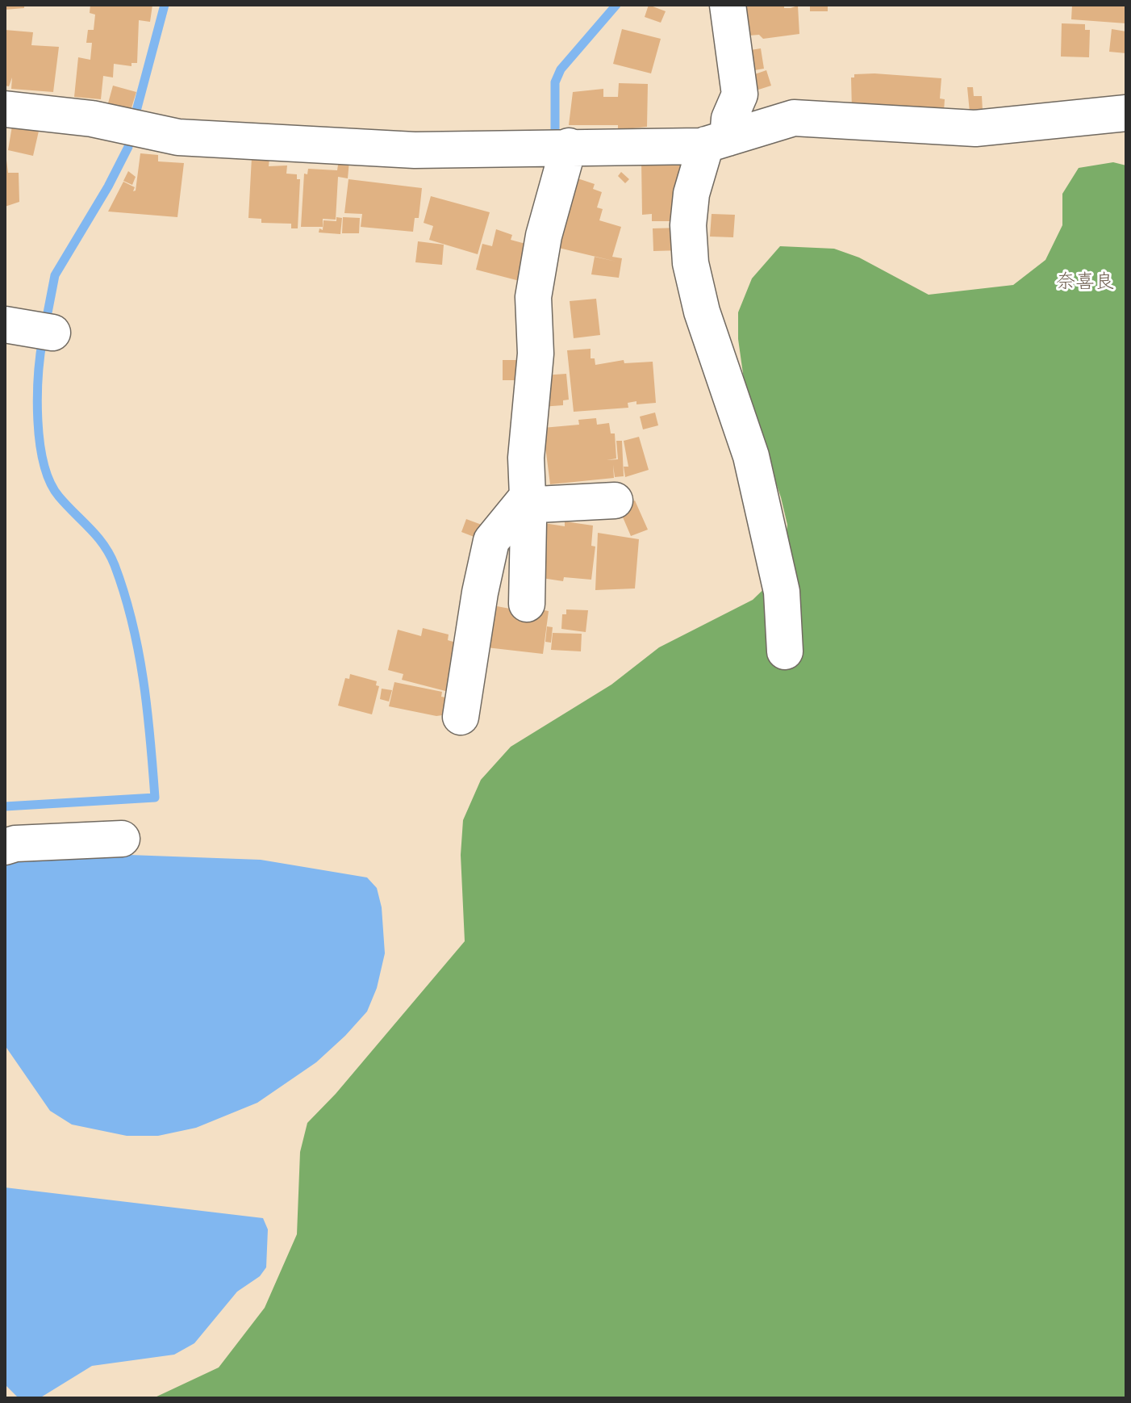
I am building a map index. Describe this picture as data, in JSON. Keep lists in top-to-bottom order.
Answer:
{
  "districts": ["奈喜良"]
}
